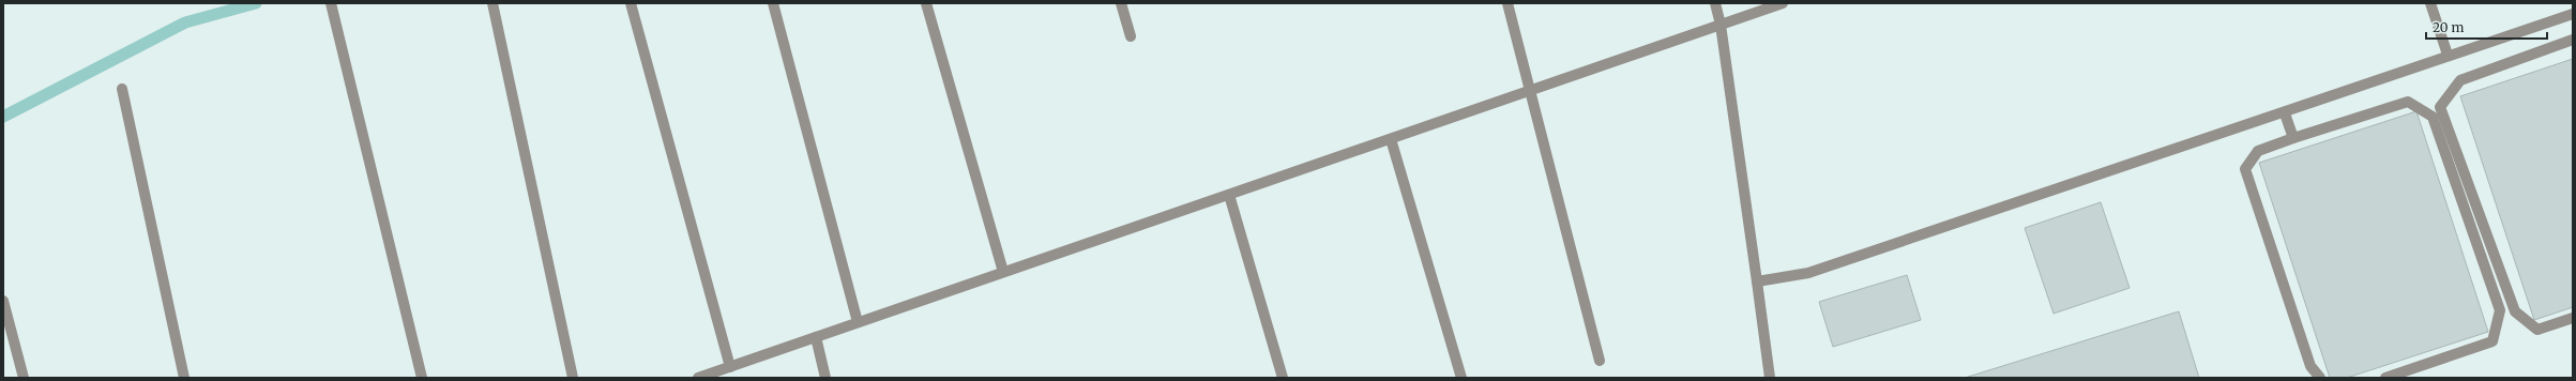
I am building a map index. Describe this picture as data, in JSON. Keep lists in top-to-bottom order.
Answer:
{
  "scale_bar": "20 m"
}
